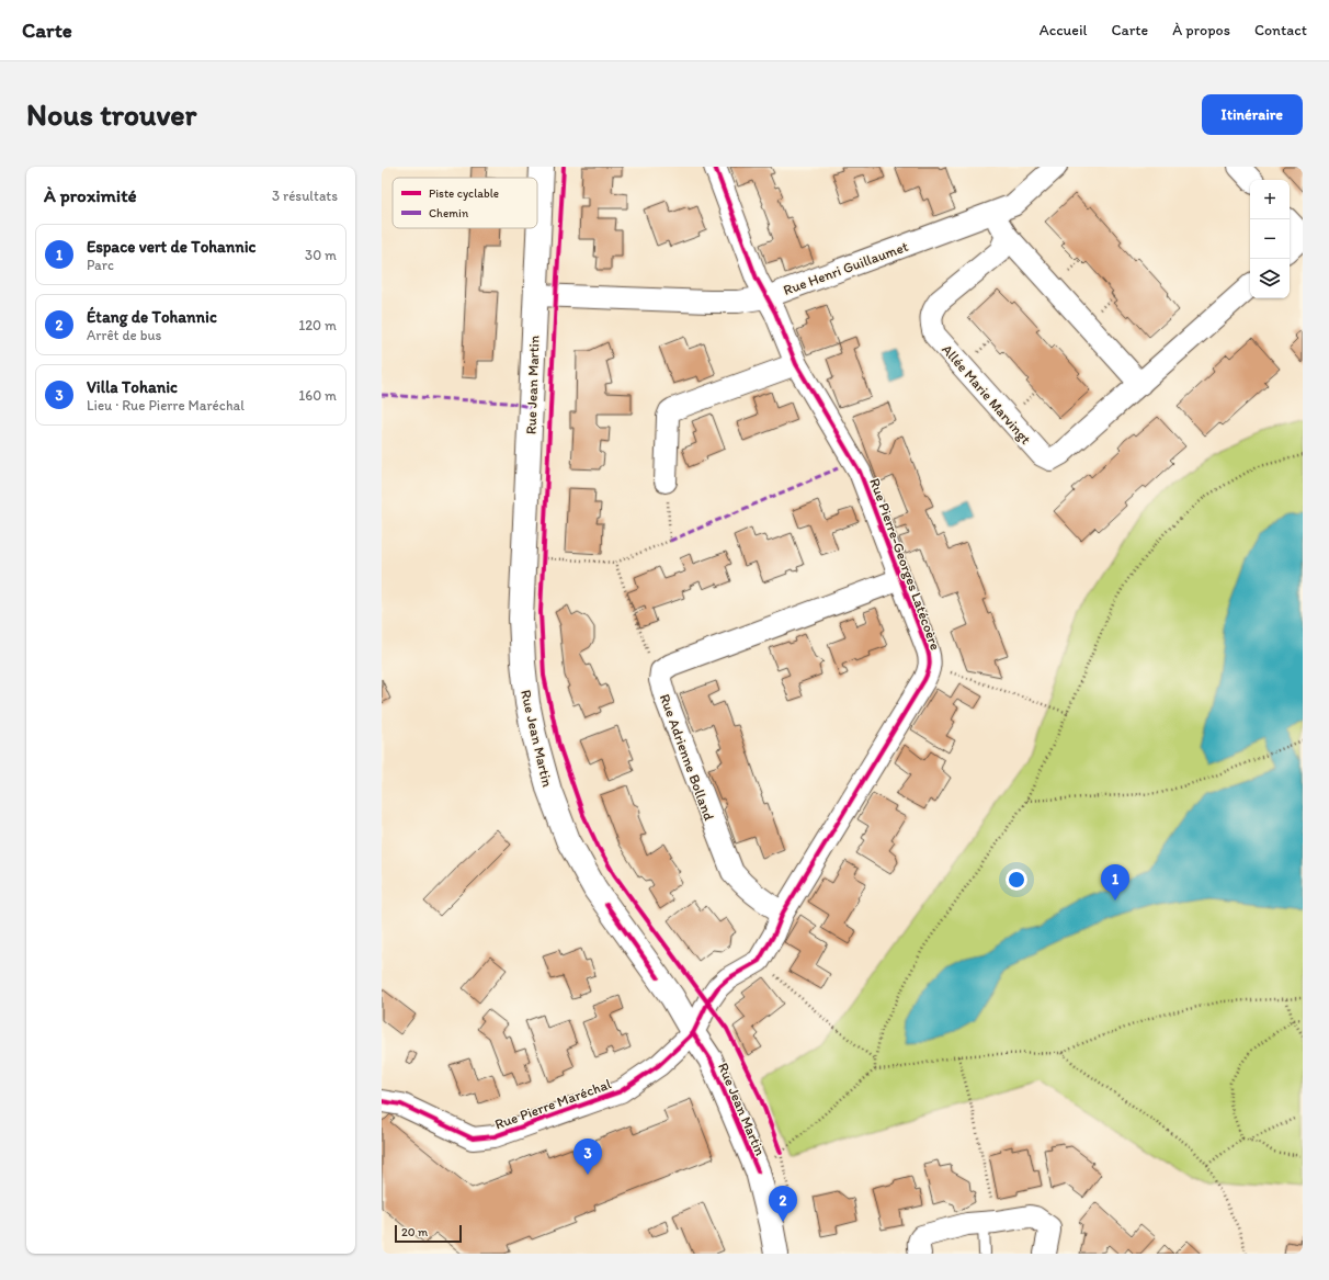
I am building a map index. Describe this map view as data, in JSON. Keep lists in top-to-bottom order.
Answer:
{
  "streets": {
    "main road": ["Rue Jean Martin"],
    "street": [
      "Rue Henri Guillaumet",
      "Allée Marie Marvingt",
      "Rue Pierre-Georges Latécoère",
      "Rue Adrienne Bolland",
      "Rue Pierre Maréchal"
    ]
  },
  "crossings": [
    ["Rue Henri Guillaumet", "Rue Jean Martin"],
    ["Rue Henri Guillaumet", "Rue Pierre-Georges Latécoère"],
    ["Rue Jean Martin", "Rue Pierre-Georges Latécoère"],
    ["Rue Jean Martin", "Rue Pierre Maréchal"],
    ["Rue Pierre-Georges Latécoère", "Rue Adrienne Bolland"],
    ["Rue Pierre-Georges Latécoère", "Rue Pierre Maréchal"]
  ],
  "legend": ["Piste cyclable", "Chemin"],
  "scale_bar": "20 m",
  "page": {
    "header": "Carte",
    "nav": [
      "Accueil",
      "Carte",
      "À propos",
      "Contact"
    ],
    "buttons": "Itinéraire",
    "title": "Nous trouver",
    "heading": ["À proximité", "3 résultats"],
    "map_buttons": ["+", "−"],
    "list": [
      {
        "mark": "1",
        "name": "Espace vert de Tohannic",
        "note": "Parc",
        "value": "30 m"
      },
      {
        "mark": "2",
        "name": "Étang de Tohannic",
        "note": "Arrêt de bus",
        "value": "120 m"
      },
      {
        "mark": "3",
        "name": "Villa Tohanic",
        "note": "Lieu · Rue Pierre Maréchal",
        "value": "160 m"
      }
    ],
    "pins": ["1", "3", "2"],
    "scale": "20 m"
  }
}
